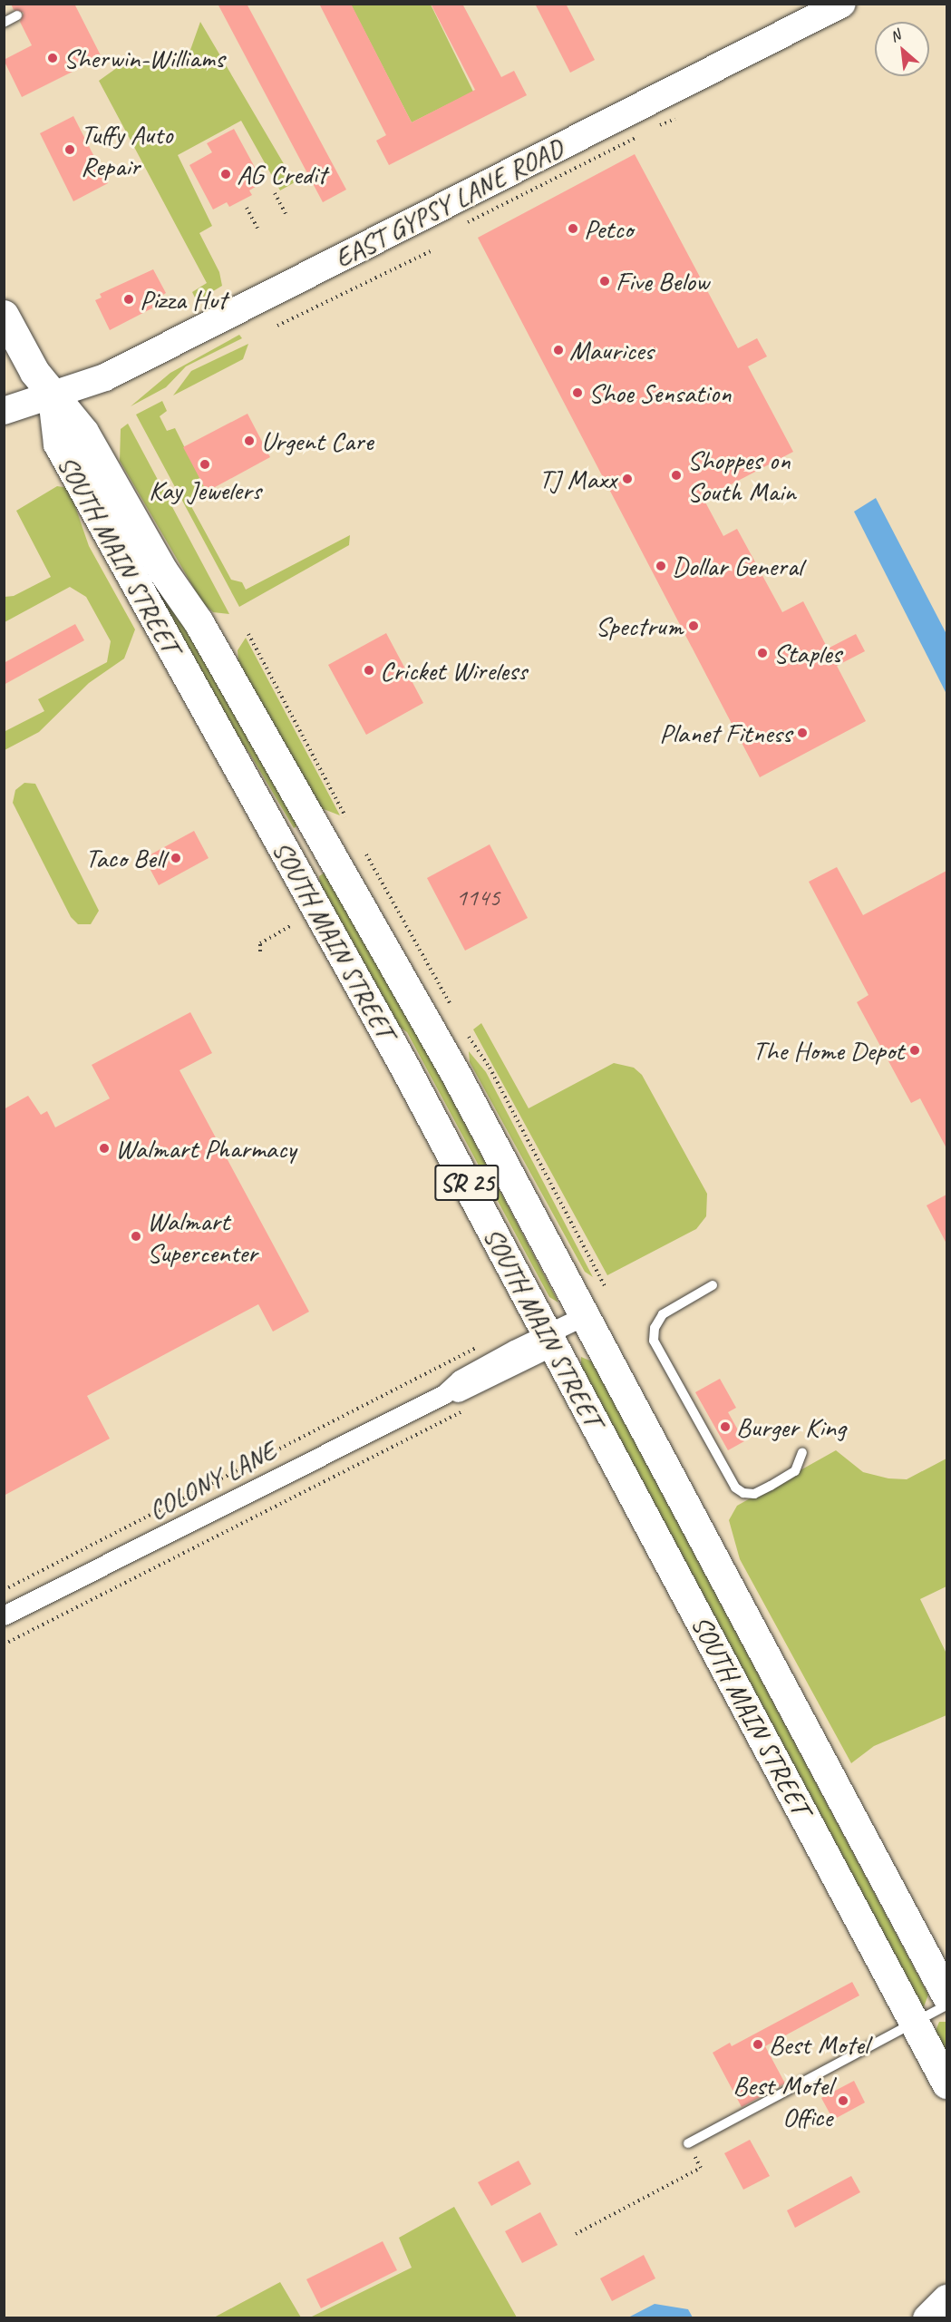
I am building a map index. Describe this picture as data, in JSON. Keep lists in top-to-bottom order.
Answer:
{
  "streets": {
    "main road": ["EAST GYPSY LANE ROAD", "SOUTH MAIN STREET", "SR 25"],
    "street": ["COLONY LANE"]
  },
  "crossings": [
    ["EAST GYPSY LANE ROAD", "SOUTH MAIN STREET"],
    ["SOUTH MAIN STREET", "SR 25"],
    ["SOUTH MAIN STREET", "COLONY LANE"]
  ],
  "places": [
    "Sherwin-Williams",
    "Tuffy Auto Repair",
    "AG Credit",
    "Petco",
    "Five Below",
    "Pizza Hut",
    "Maurices",
    "Shoe Sensation",
    "Urgent Care",
    "Kay Jewelers",
    "Shoppes on South Main",
    "TJ Maxx",
    "Dollar General",
    "Spectrum",
    "Staples",
    "Cricket Wireless",
    "Planet Fitness",
    "Taco Bell",
    "The Home Depot",
    "Walmart Pharmacy",
    "Walmart Supercenter",
    "Burger King",
    "Best Motel",
    "Best Motel Office"
  ],
  "house_numbers": ["1145"],
  "north": "top left"
}
